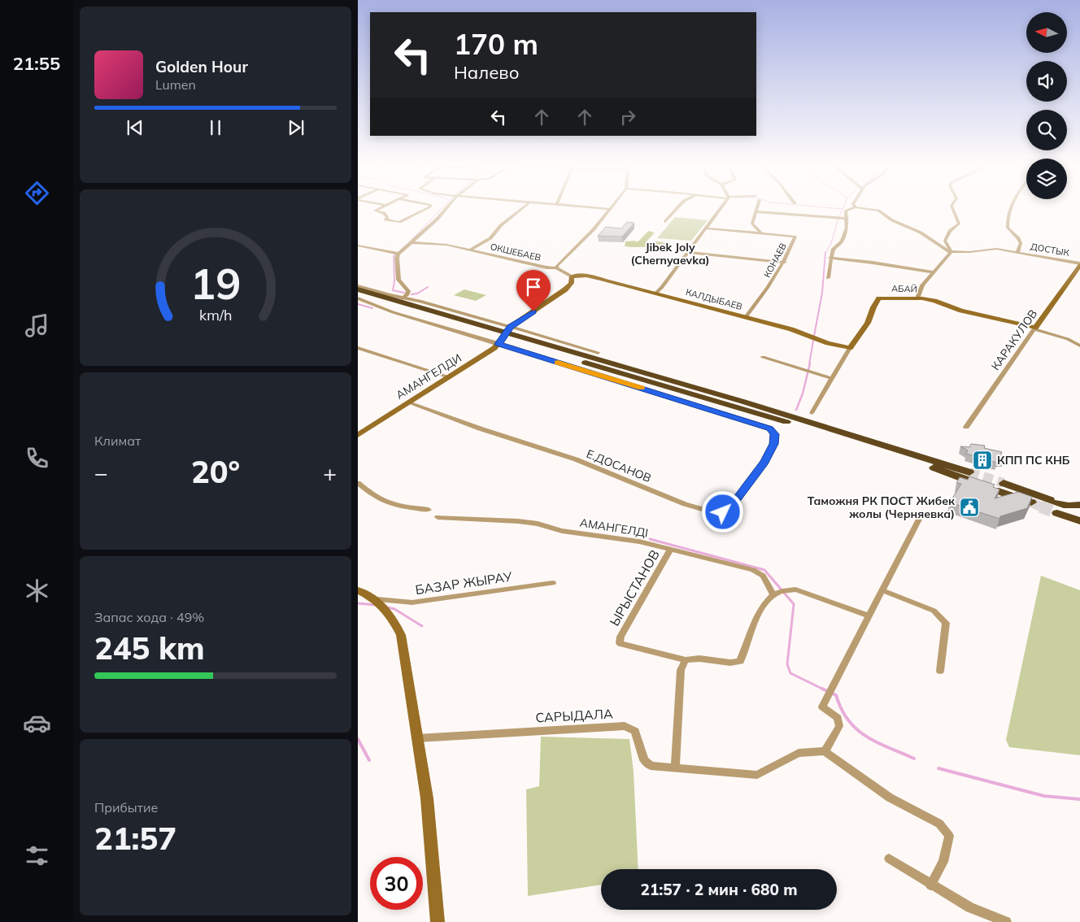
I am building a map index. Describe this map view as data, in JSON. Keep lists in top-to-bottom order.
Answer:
{
  "streets": {
    "main road": [
      "АБАЙ",
      "КАЛДЫБАЕВ",
      "КАРАКУЛОВ",
      "АМАНГЕЛДИ"
    ],
    "street": [
      "ДОСТЫК",
      "ОКШЕБАЕВ",
      "КОНАЕВ",
      "Е.ДОСАНОВ",
      "АМАНГЕЛДІ",
      "БАЗАР ЖЫРАУ",
      "ЫРЫСТАНОВ",
      "САРЫДАЛА"
    ]
  },
  "crossings": [
    ["ДОСТЫК", "КАРАКУЛОВ"],
    ["ОКШЕБАЕВ", "КАЛДЫБАЕВ"],
    ["ОКШЕБАЕВ", "АМАНГЕЛДИ"],
    ["КОНАЕВ", "КАЛДЫБАЕВ"],
    ["АБАЙ", "КАЛДЫБАЕВ"],
    ["АБАЙ", "КАРАКУЛОВ"],
    ["КАЛДЫБАЕВ", "АМАНГЕЛДИ"],
    ["АМАНГЕЛДИ", "Е.ДОСАНОВ"],
    ["АМАНГЕЛДІ", "ЫРЫСТАНОВ"]
  ],
  "districts": ["Jibek Joly (Chernyaevka)"],
  "places": {
    "building": ["КПП ПС КНБ"],
    "public building": ["Таможня РК ПОСТ Жибек жолы (Черняевка)"]
  },
  "north": "left",
  "page": {
    "tabs": "21:55",
    "turn": ["170 m", "Налево"],
    "song": ["Golden Hour", "Lumen"],
    "tile": [
      "Климат",
      ["Запас хода · 49%", "245 km"],
      ["Прибытие", "21:57"]
    ],
    "heat": ["−", "20°", "+"],
    "limit": "30",
    "trip": "21:57 · 2 мин · 680 m",
    "gauge": ["19", "km/h"]
  }
}
